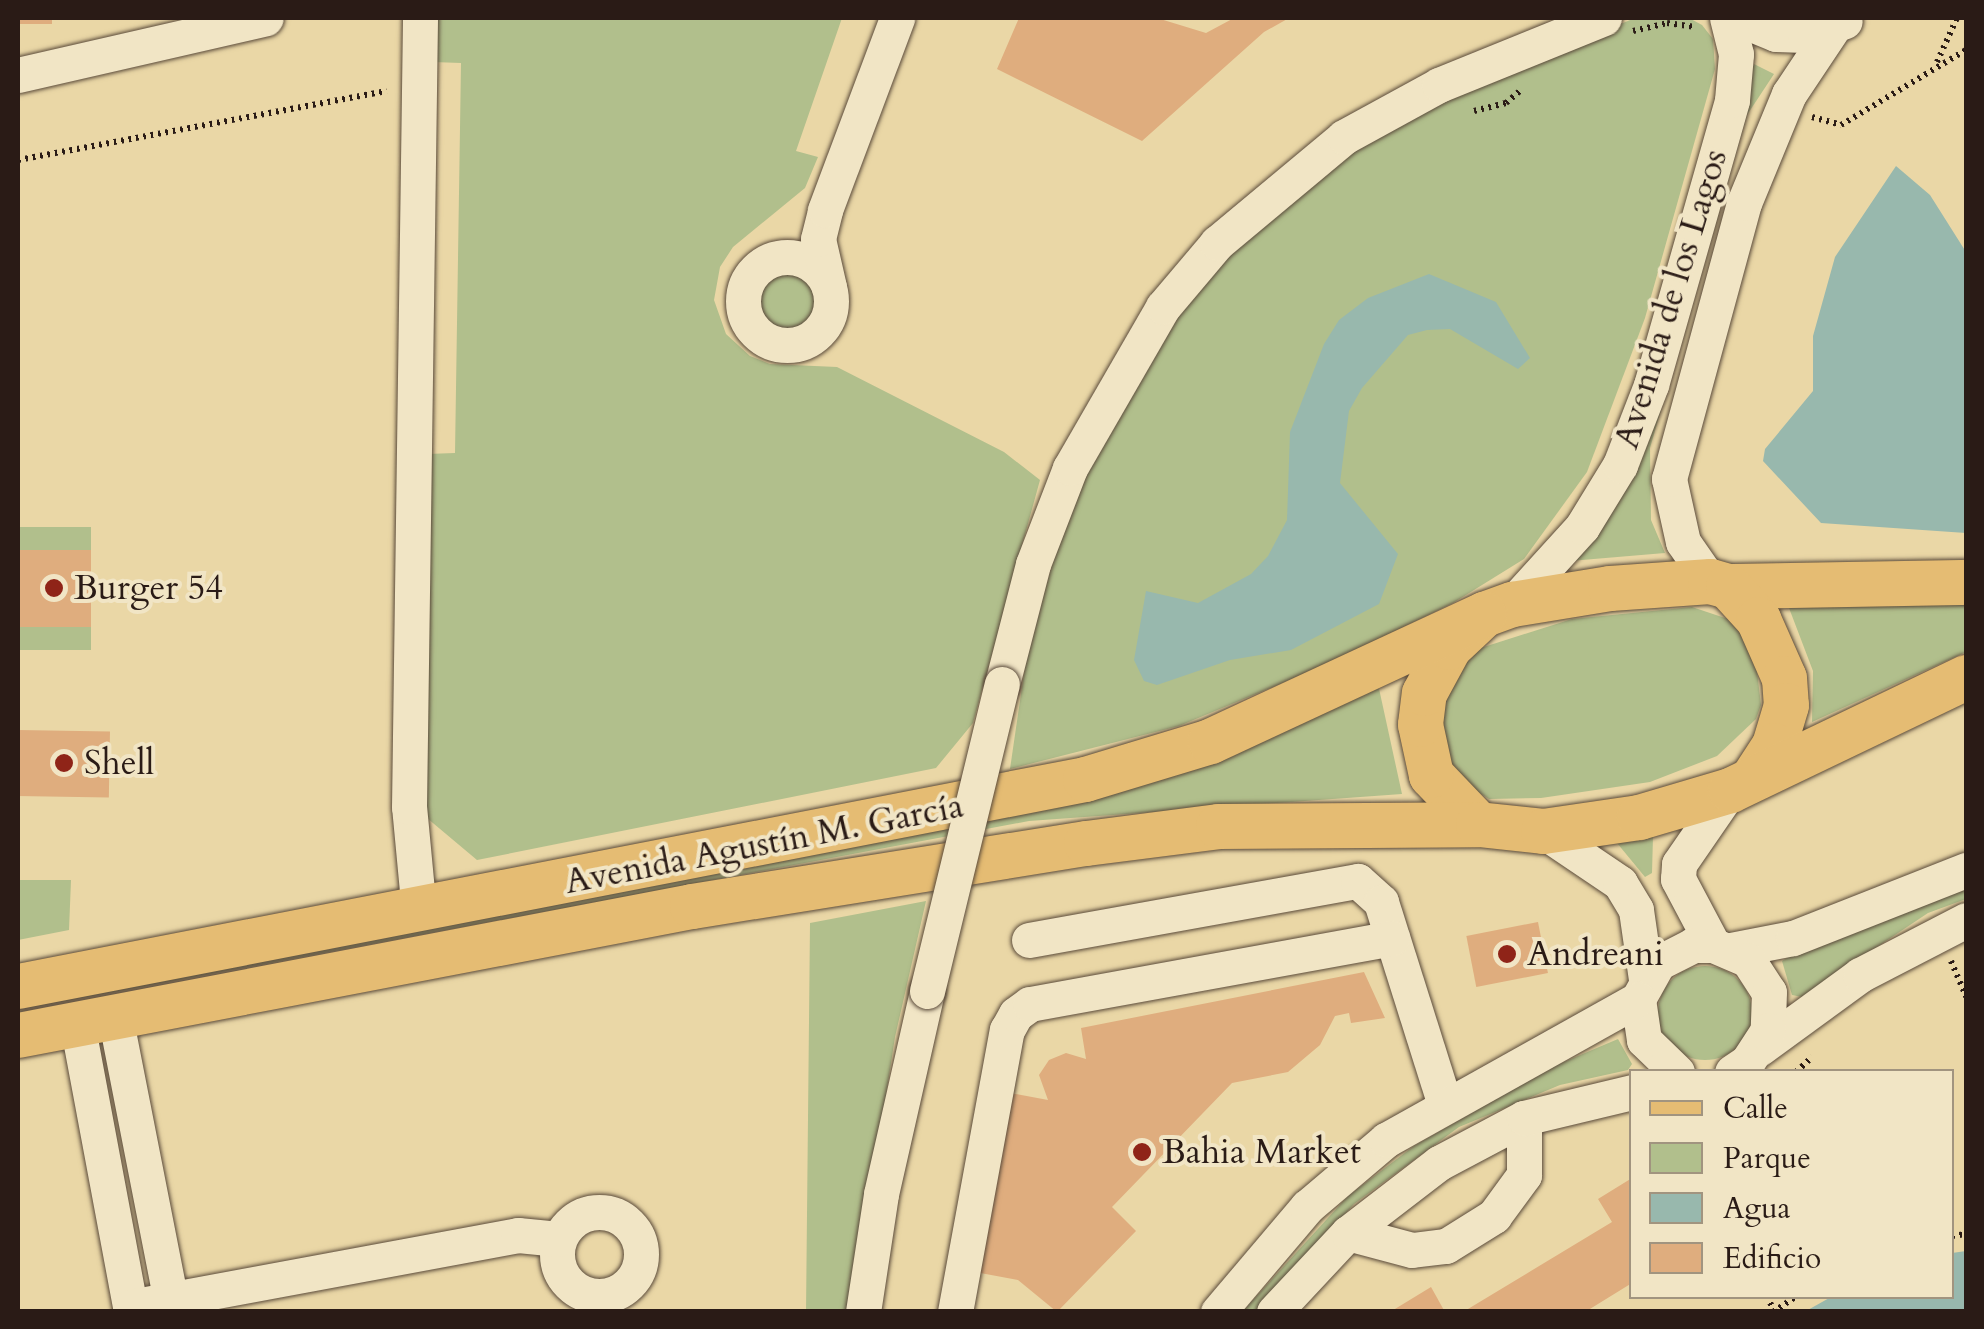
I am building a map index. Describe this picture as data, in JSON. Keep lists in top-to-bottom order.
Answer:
{
  "streets": {
    "main road": ["Avenida Agustín M. García"],
    "street": ["Avenida de los Lagos"]
  },
  "crossings": [
    ["Avenida de los Lagos", "Avenida Agustín M. García"]
  ],
  "places": [
    "Burger 54",
    "Shell",
    "Andreani",
    "Bahia Market"
  ],
  "legend": [
    "Calle",
    "Parque",
    "Agua",
    "Edificio"
  ]
}
